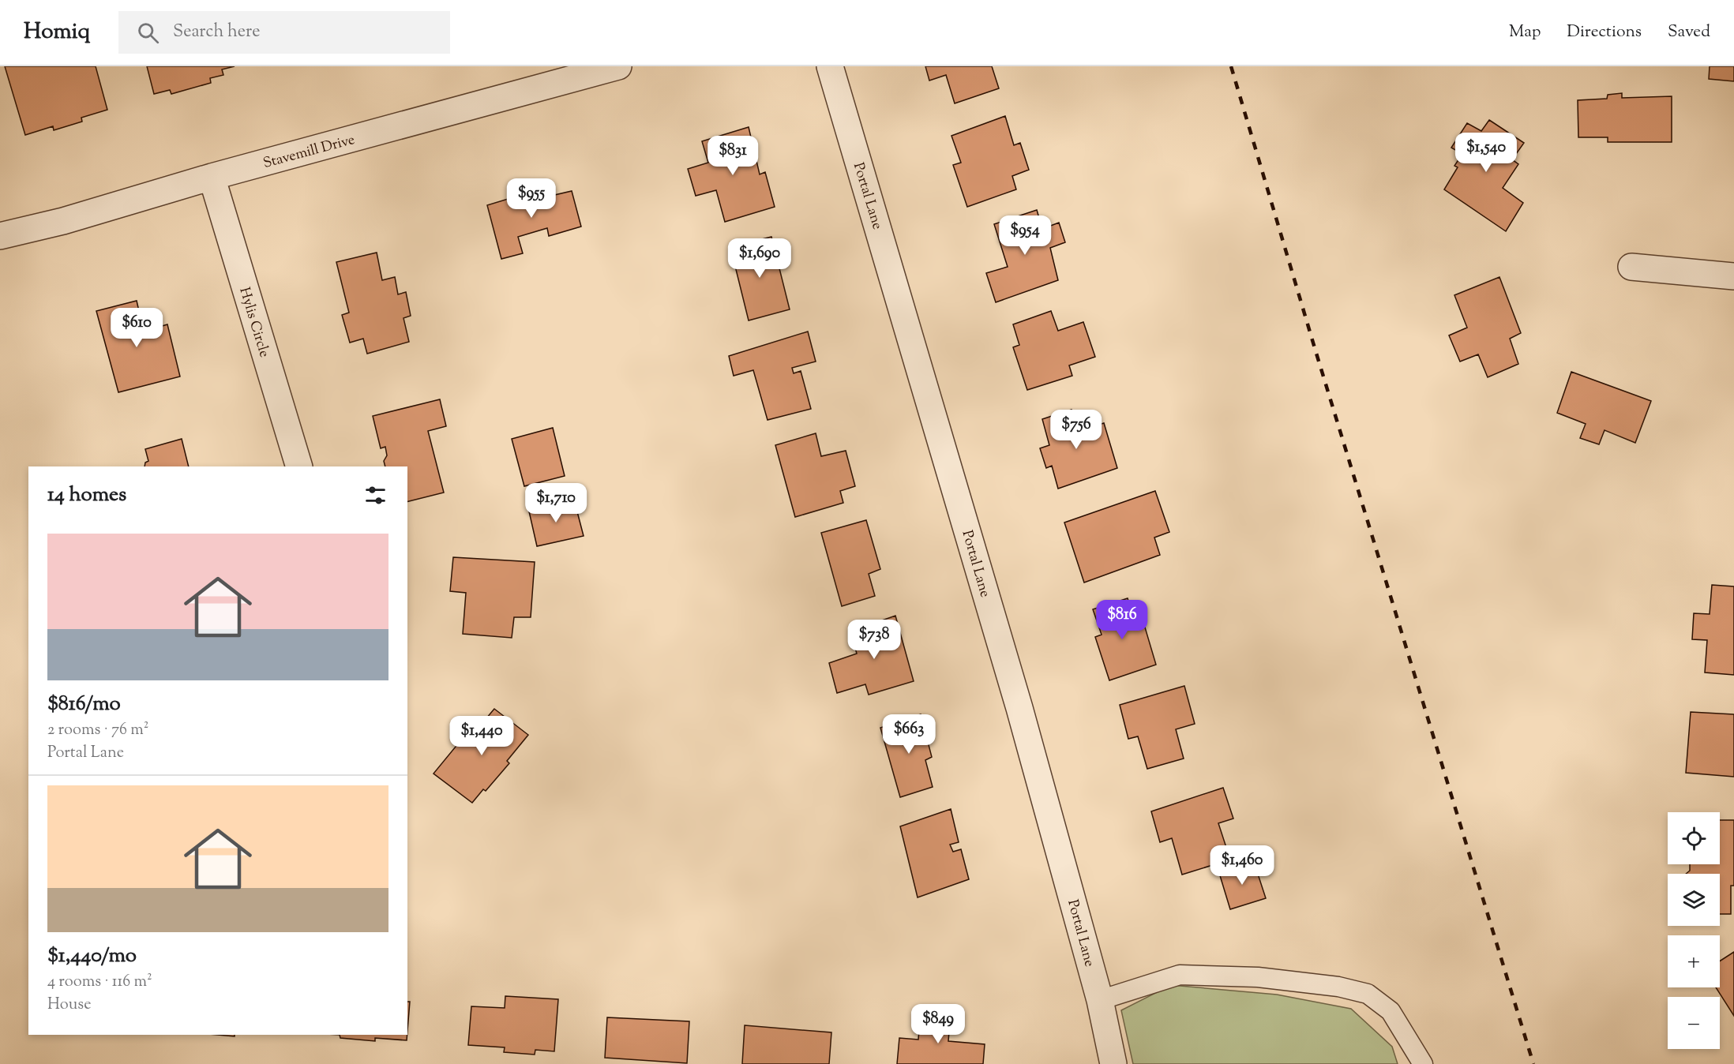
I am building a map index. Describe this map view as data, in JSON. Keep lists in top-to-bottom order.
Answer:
{
  "streets": {
    "street": ["Stavemill Drive", "Portal Lane", "Hylis Circle"]
  },
  "crossings": [
    ["Stavemill Drive", "Hylis Circle"]
  ],
  "page": {
    "header": "Homiq",
    "search": "Search here",
    "nav": ["Map", "Directions", "Saved"],
    "price": [
      "$1,540",
      "$831",
      "$955",
      "$954",
      "$1,690",
      "$610",
      "$756",
      "$1,710",
      "$816",
      "$738",
      "$663",
      "$1,440",
      "$1,460",
      "$849"
    ],
    "heading": "14 homes",
    "list": [
      {
        "name": "$816/mo",
        "note": "2 rooms · 76 m² · Portal Lane"
      },
      {
        "name": "$1,440/mo",
        "note": "4 rooms · 116 m² · House"
      }
    ],
    "map_buttons": ["+", "−"]
  }
}
